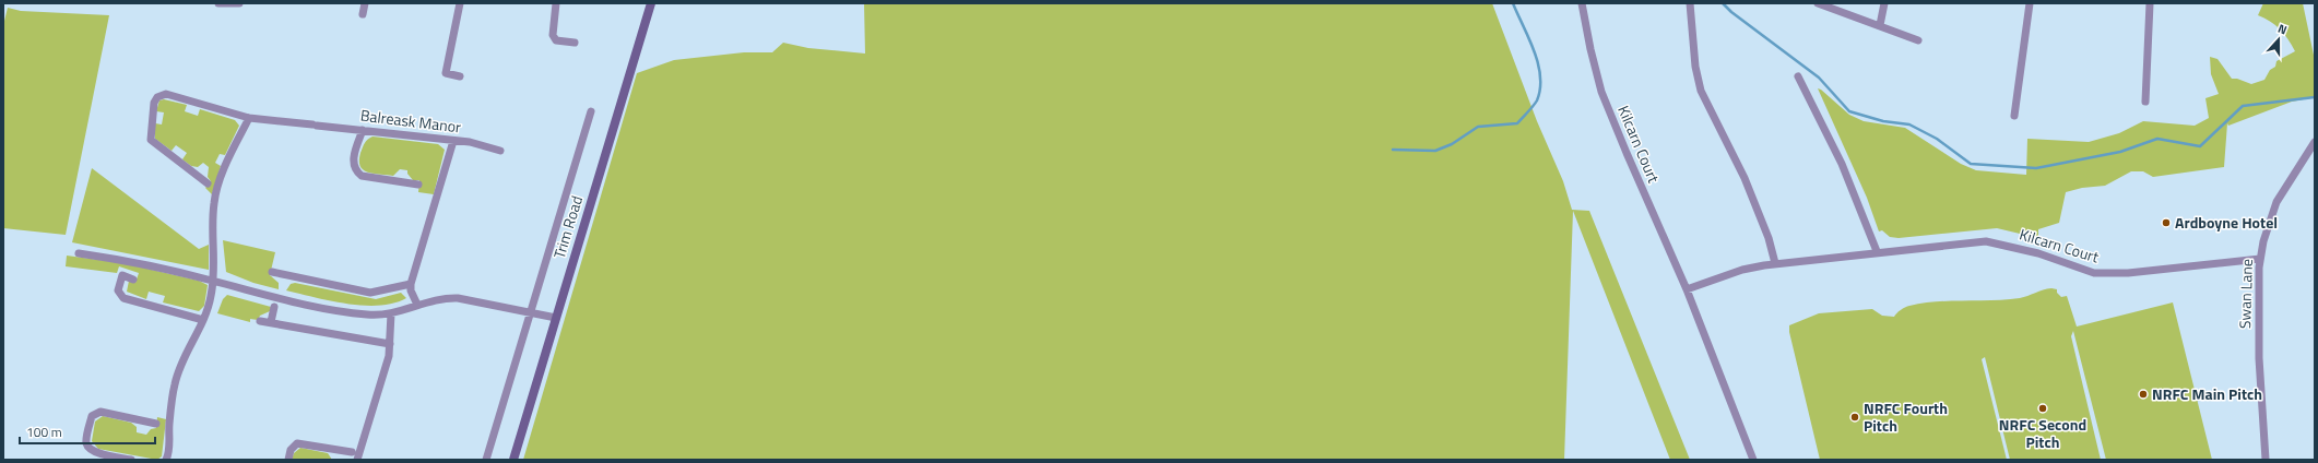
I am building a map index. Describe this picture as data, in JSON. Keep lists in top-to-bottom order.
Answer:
{
  "streets": {
    "main road": ["Trim Road"],
    "street": ["Balreask Manor", "Kilcarn Court", "Swan Lane"]
  },
  "crossings": [
    ["Kilcarn Court", "Swan Lane"]
  ],
  "places": [
    "Ardboyne Hotel",
    "NRFC Main Pitch",
    "NRFC Second Pitch",
    "NRFC Fourth Pitch"
  ],
  "scale_bar": "100 m",
  "north": "top"
}
